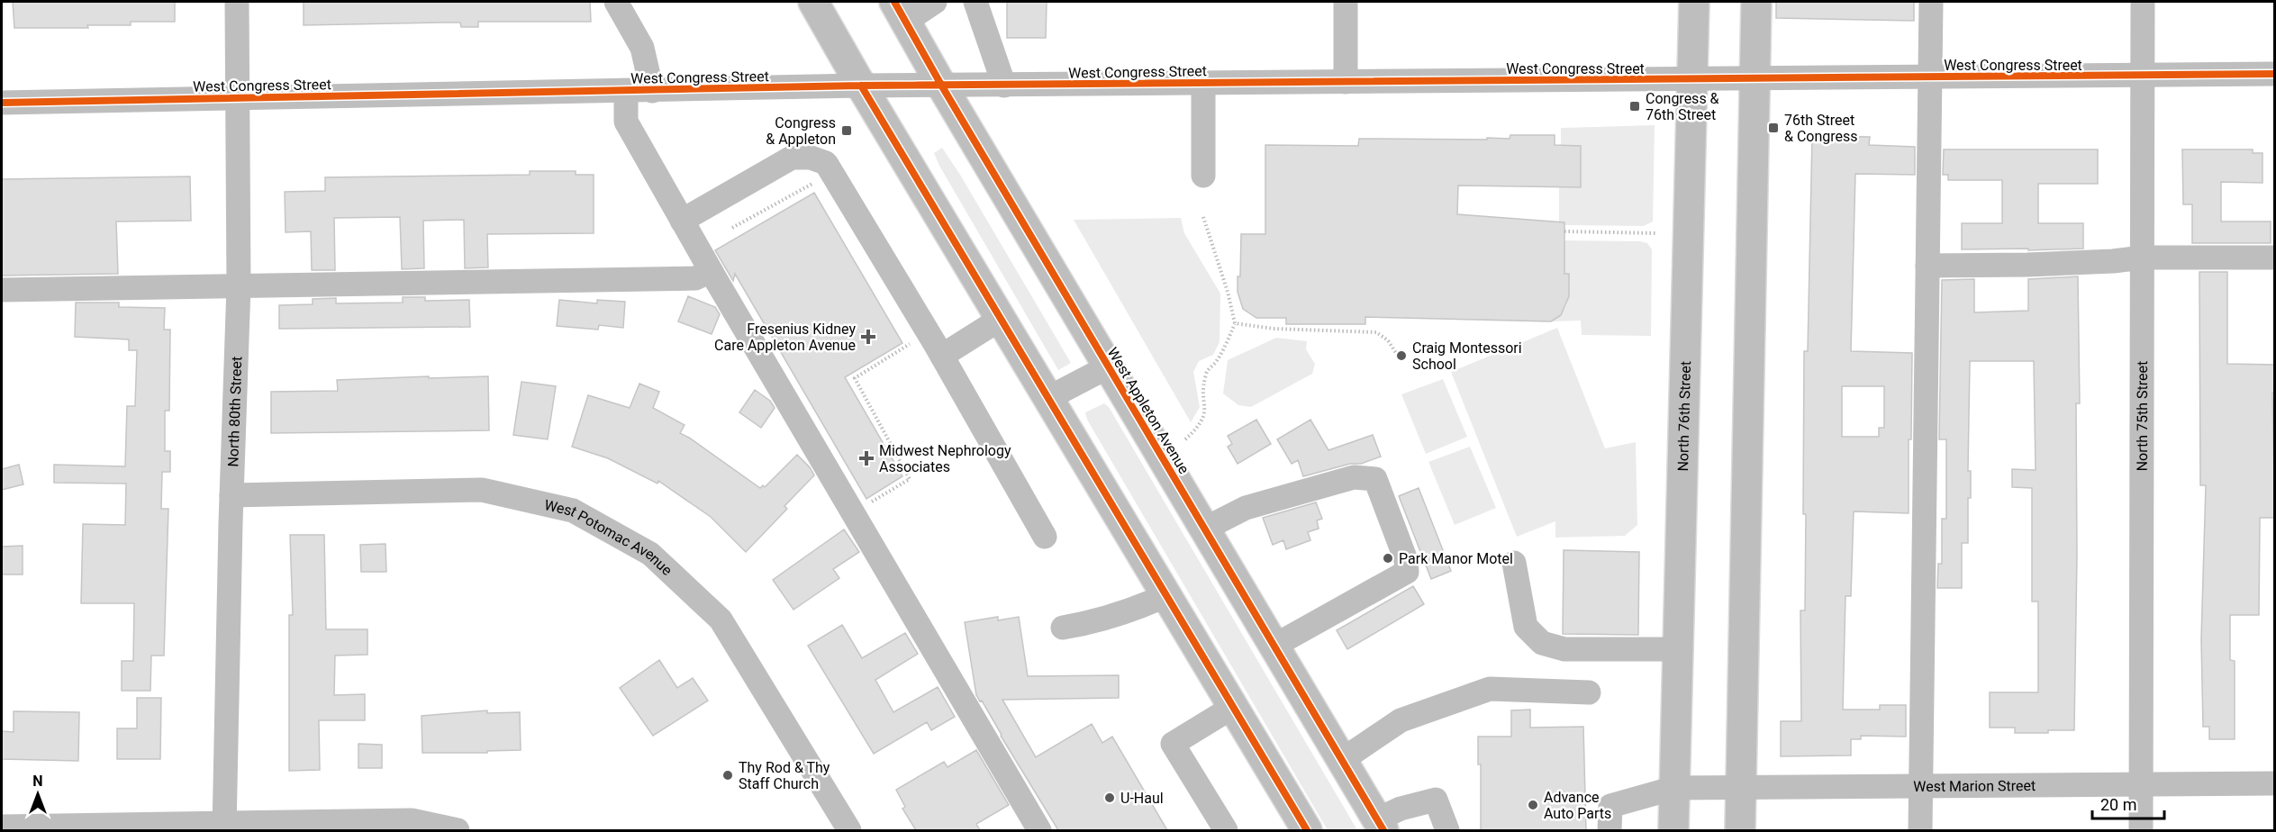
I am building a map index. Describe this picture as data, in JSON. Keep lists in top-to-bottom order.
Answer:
{
  "streets": {
    "main road": ["West Appleton Avenue", "North 76th Street"],
    "street": [
      "West Congress Street",
      "North 80th Street",
      "North 75th Street",
      "West Potomac Avenue",
      "West Marion Street"
    ]
  },
  "crossings": [
    ["West Congress Street", "West Appleton Avenue"],
    ["West Congress Street", "North 80th Street"],
    ["West Congress Street", "North 76th Street"],
    ["West Congress Street", "North 75th Street"],
    ["North 80th Street", "West Potomac Avenue"],
    ["North 76th Street", "West Marion Street"],
    ["North 75th Street", "West Marion Street"]
  ],
  "places": {
    "transit": ["Congress & 76th Street", "76th Street & Congress", "Congress & Appleton"],
    "health": ["Fresenius Kidney Care Appleton Avenue", "Midwest Nephrology Associates"],
    "other": [
      "Craig Montessori School",
      "Park Manor Motel",
      "Thy Rod & Thy Staff Church",
      "U-Haul",
      "Advance Auto Parts"
    ]
  },
  "scale_bar": "20 m",
  "north": "top"
}
